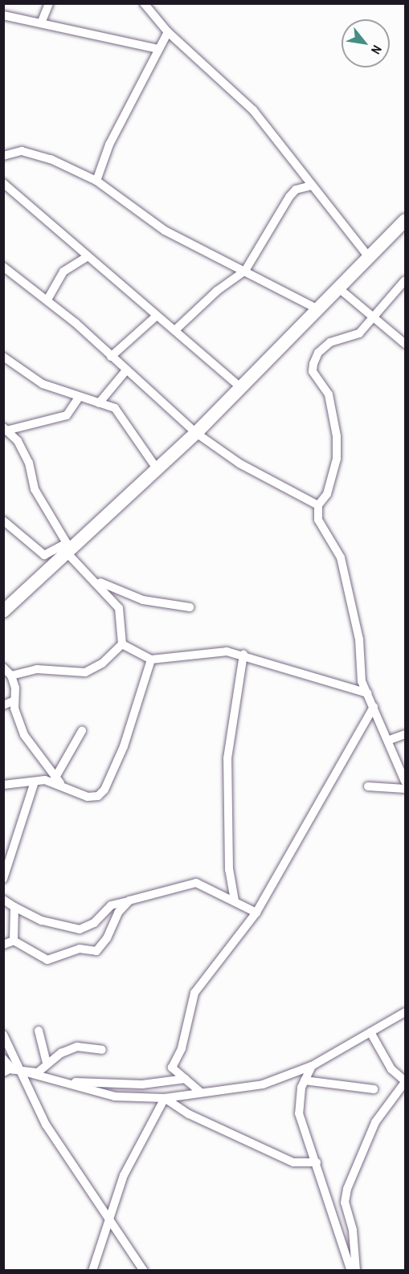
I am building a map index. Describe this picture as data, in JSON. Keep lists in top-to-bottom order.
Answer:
{
  "north": "bottom right"
}
